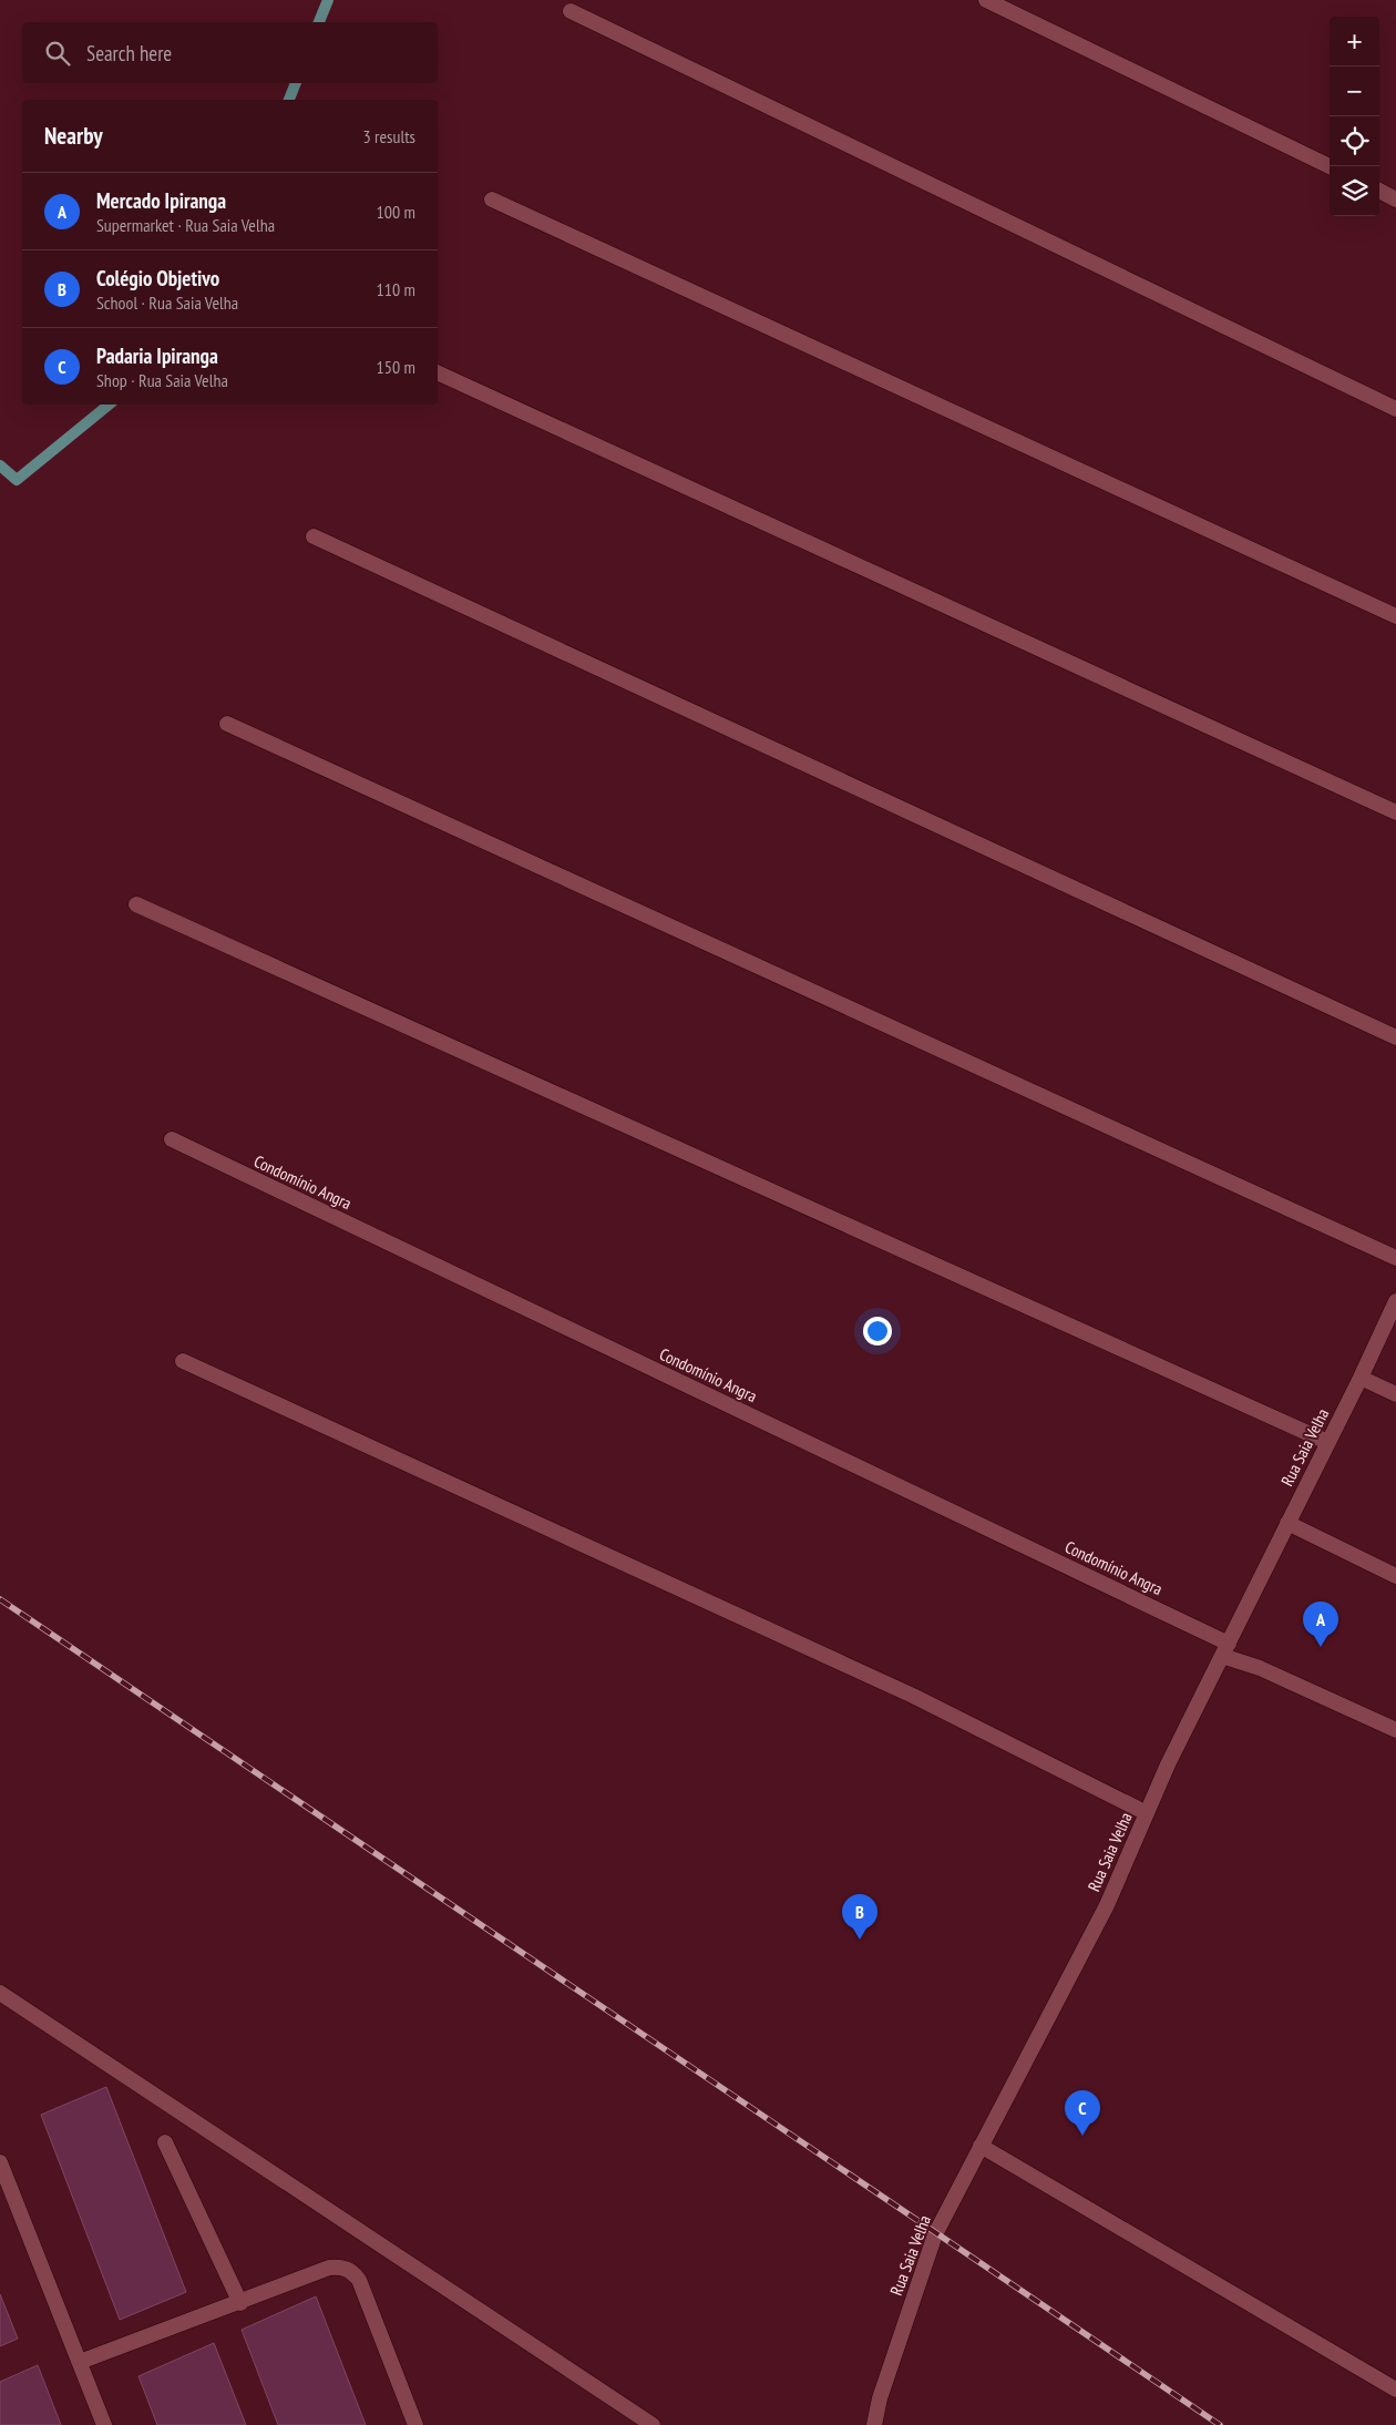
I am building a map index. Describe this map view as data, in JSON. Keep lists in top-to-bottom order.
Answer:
{
  "streets": {
    "street": ["Condomínio Angra", "Rua Saia Velha"]
  },
  "crossings": [
    ["Condomínio Angra", "Rua Saia Velha"]
  ],
  "page": {
    "map_buttons": ["+", "−"],
    "search": "Search here",
    "heading": ["Nearby", "3 results"],
    "list": [
      {
        "mark": "A",
        "name": "Mercado Ipiranga",
        "note": "Supermarket · Rua Saia Velha",
        "value": "100 m"
      },
      {
        "mark": "B",
        "name": "Colégio Objetivo",
        "note": "School · Rua Saia Velha",
        "value": "110 m"
      },
      {
        "mark": "C",
        "name": "Padaria Ipiranga",
        "note": "Shop · Rua Saia Velha",
        "value": "150 m"
      }
    ],
    "pins": ["A", "B", "C"]
  }
}
